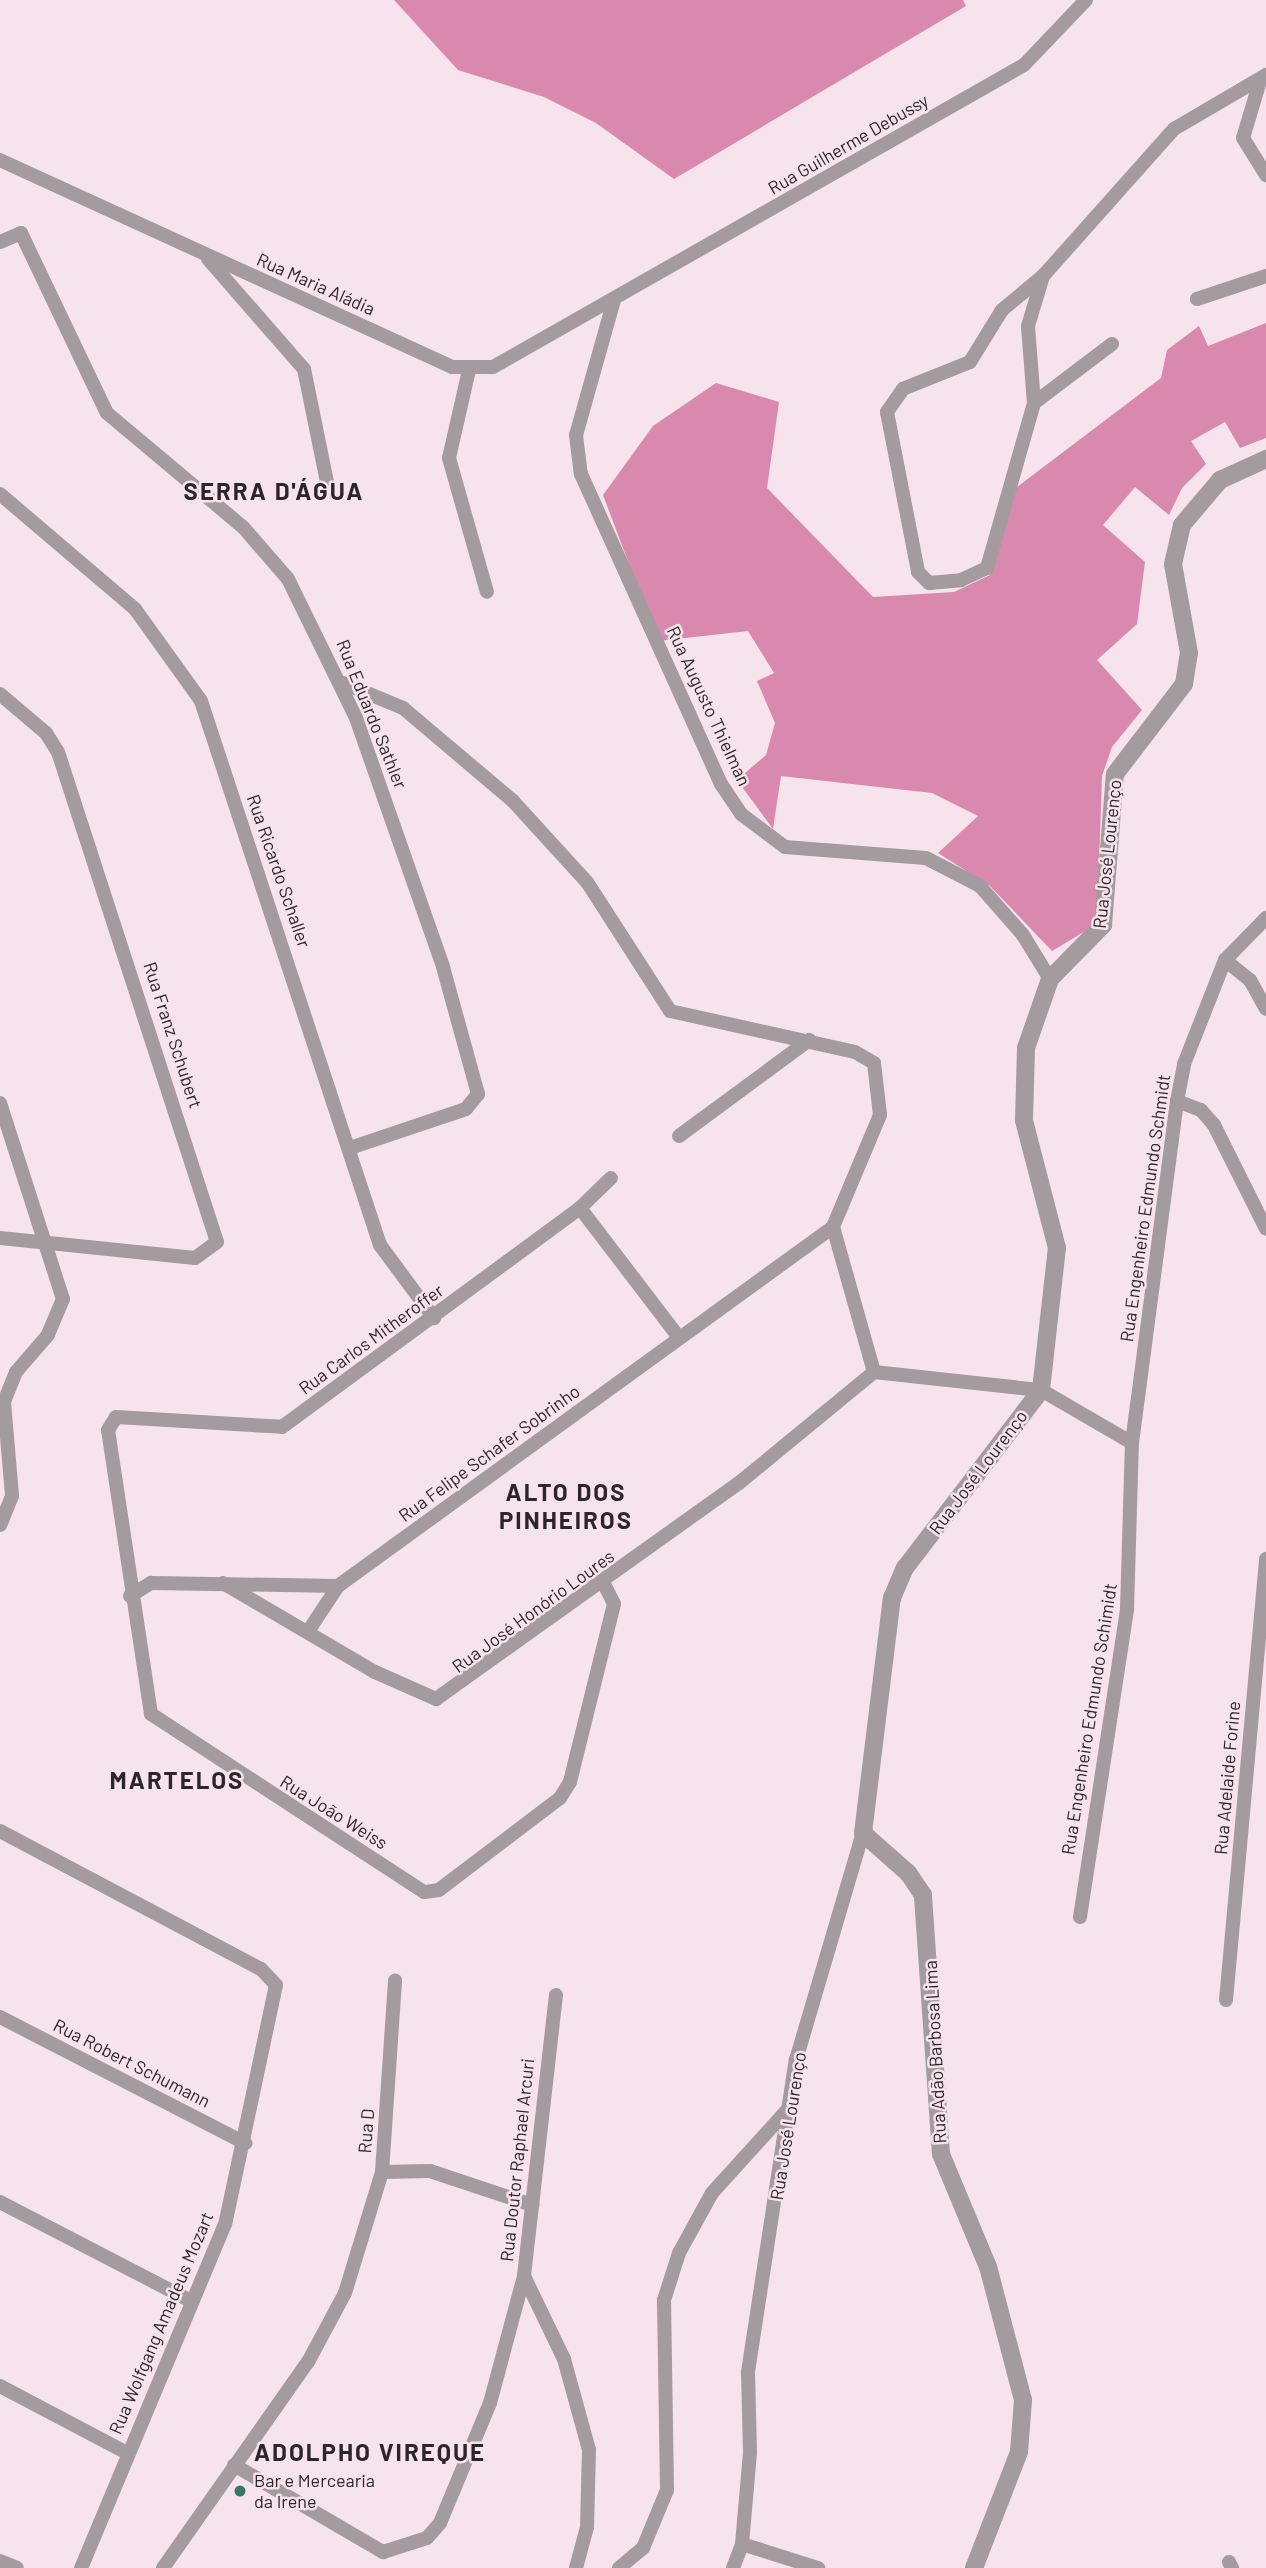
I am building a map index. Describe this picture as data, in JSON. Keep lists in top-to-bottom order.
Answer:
{
  "streets": {
    "street": [
      "Rua Guilherme Debussy",
      "Rua Maria Aládia",
      "Rua Augusto Thielman",
      "Rua Eduardo Sathler",
      "Rua José Lourenço",
      "Rua Ricardo Schaller",
      "Rua Franz Schubert",
      "Rua Engenheiro Edmundo Schmidt",
      "Rua Carlos Mitheroffer",
      "Rua Felipe Schafer Sobrinho",
      "Rua José Honório Loures",
      "Rua Engenheiro Edmundo Schimidt",
      "Rua Adelaide Forine",
      "Rua João Weiss",
      "Rua Adão Barbosa Lima",
      "Rua Robert Schumann",
      "Rua D",
      "Rua Doutor Raphael Arcuri",
      "Rua Wolfgang Amadeus Mozart"
    ]
  },
  "crossings": [
    ["Rua Guilherme Debussy", "Rua Augusto Thielman"],
    ["Rua Augusto Thielman", "Rua José Lourenço"],
    ["Rua Eduardo Sathler", "Rua Ricardo Schaller"],
    ["Rua José Lourenço", "Rua Adão Barbosa Lima"],
    ["Rua Ricardo Schaller", "Rua Carlos Mitheroffer"],
    ["Rua Engenheiro Edmundo Schmidt", "Rua Engenheiro Edmundo Schimidt"],
    ["Rua Carlos Mitheroffer", "Rua João Weiss"],
    ["Rua José Honório Loures", "Rua João Weiss"],
    ["Rua Robert Schumann", "Rua Wolfgang Amadeus Mozart"],
    ["Rua D", "Rua Doutor Raphael Arcuri"]
  ],
  "districts": [
    "SERRA D'ÁGUA",
    "ALTO DOS PINHEIROS",
    "MARTELOS",
    "ADOLPHO VIREQUE"
  ],
  "places": ["Bar e Mercearia da Irene"]
}
